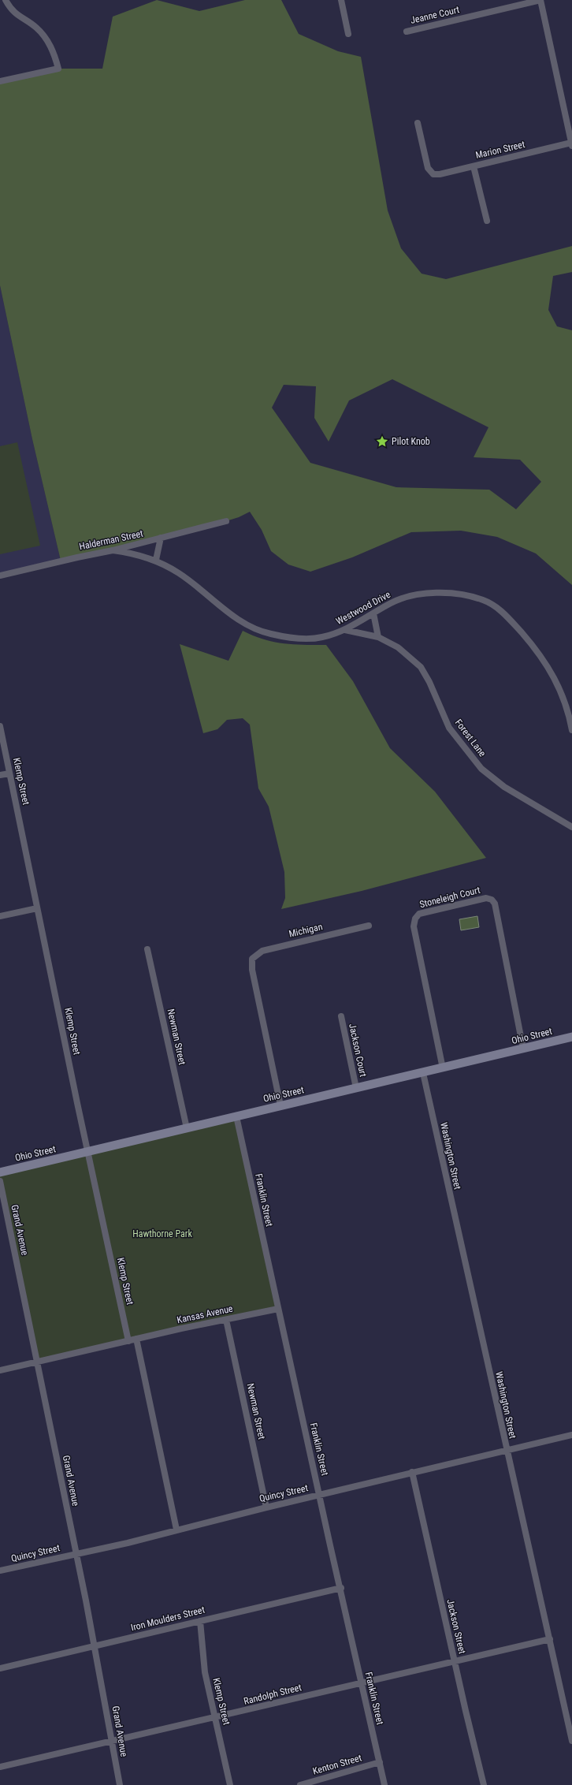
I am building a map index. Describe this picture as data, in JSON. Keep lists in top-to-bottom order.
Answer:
{
  "streets": {
    "street": [
      "Jeanne Court",
      "Marion Street",
      "Halderman Street",
      "Westwood Drive",
      "Forest Lane",
      "Klemp Street",
      "Stoneleigh Court",
      "Michigan",
      "Ohio Street",
      "Newman Street",
      "Jackson Court",
      "Washington Street",
      "Franklin Street",
      "Grand Avenue",
      "Kansas Avenue",
      "Quincy Street",
      "Iron Moulders Street",
      "Jackson Street",
      "Randolph Street",
      "Kenton Street"
    ]
  },
  "crossings": [
    ["Halderman Street", "Westwood Drive"],
    ["Westwood Drive", "Forest Lane"],
    ["Klemp Street", "Ohio Street"],
    ["Klemp Street", "Kansas Avenue"],
    ["Klemp Street", "Iron Moulders Street"],
    ["Klemp Street", "Randolph Street"],
    ["Stoneleigh Court", "Ohio Street"],
    ["Michigan", "Ohio Street"],
    ["Ohio Street", "Newman Street"],
    ["Ohio Street", "Jackson Court"],
    ["Ohio Street", "Washington Street"],
    ["Ohio Street", "Franklin Street"],
    ["Newman Street", "Kansas Avenue"],
    ["Newman Street", "Quincy Street"],
    ["Washington Street", "Quincy Street"],
    ["Washington Street", "Randolph Street"],
    ["Franklin Street", "Kansas Avenue"],
    ["Franklin Street", "Quincy Street"],
    ["Franklin Street", "Iron Moulders Street"],
    ["Franklin Street", "Randolph Street"],
    ["Franklin Street", "Kenton Street"],
    ["Grand Avenue", "Quincy Street"],
    ["Grand Avenue", "Iron Moulders Street"],
    ["Grand Avenue", "Randolph Street"],
    ["Quincy Street", "Jackson Street"],
    ["Jackson Street", "Randolph Street"]
  ],
  "parks": ["Hawthorne Park"],
  "places": {
    "place": ["Pilot Knob"]
  }
}
